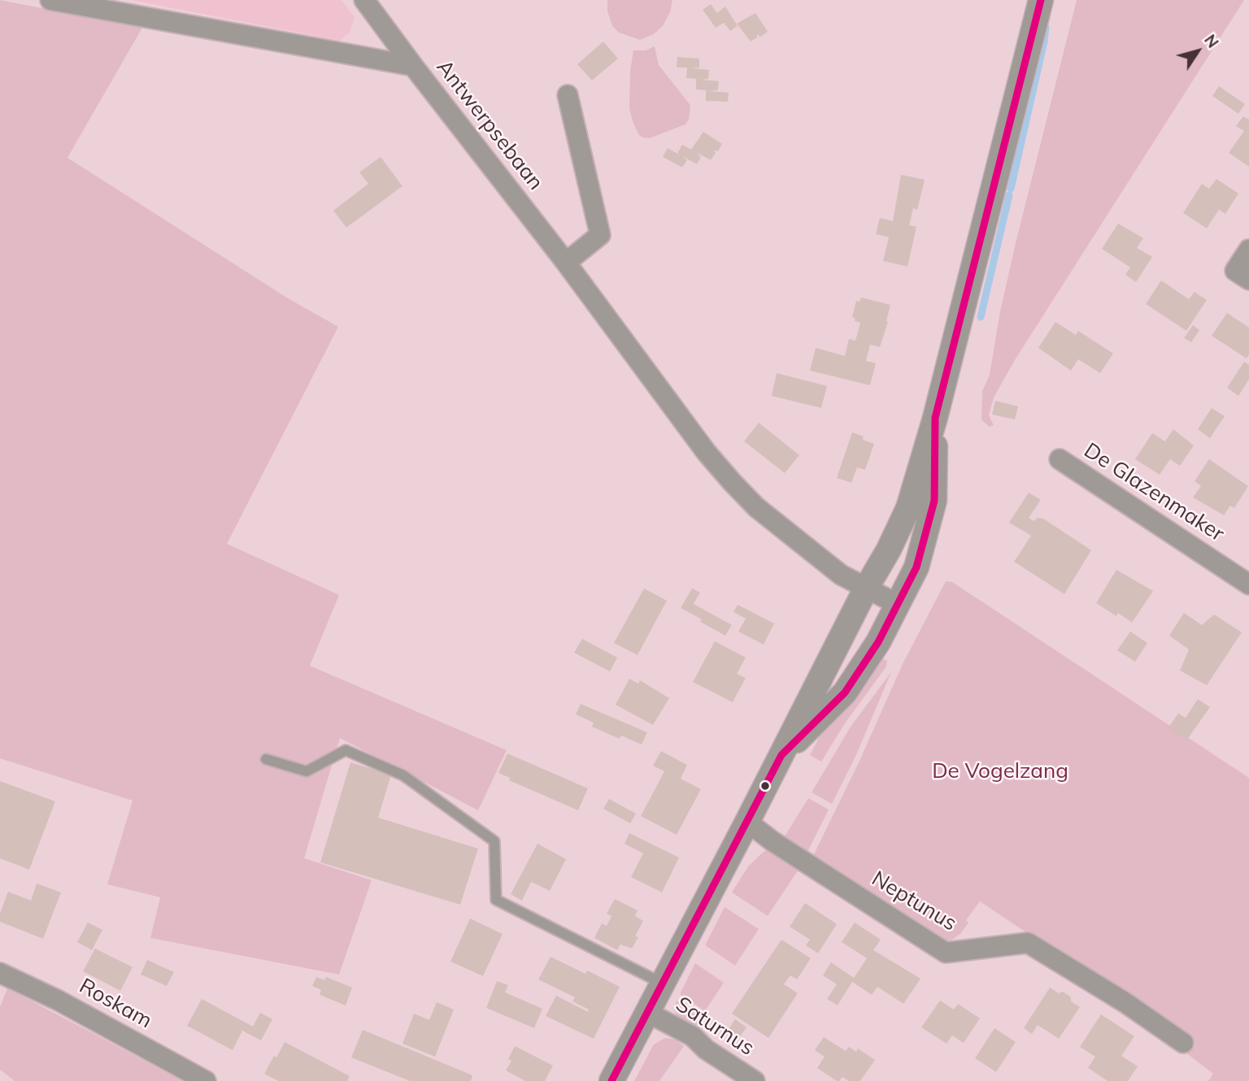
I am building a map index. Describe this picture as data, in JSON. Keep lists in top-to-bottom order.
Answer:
{
  "streets": {
    "street": [
      "Antwerpsebaan",
      "De Glazenmaker",
      "Neptunus",
      "Roskam",
      "Saturnus"
    ]
  },
  "parks": ["De Vogelzang"],
  "north": "top right"
}
